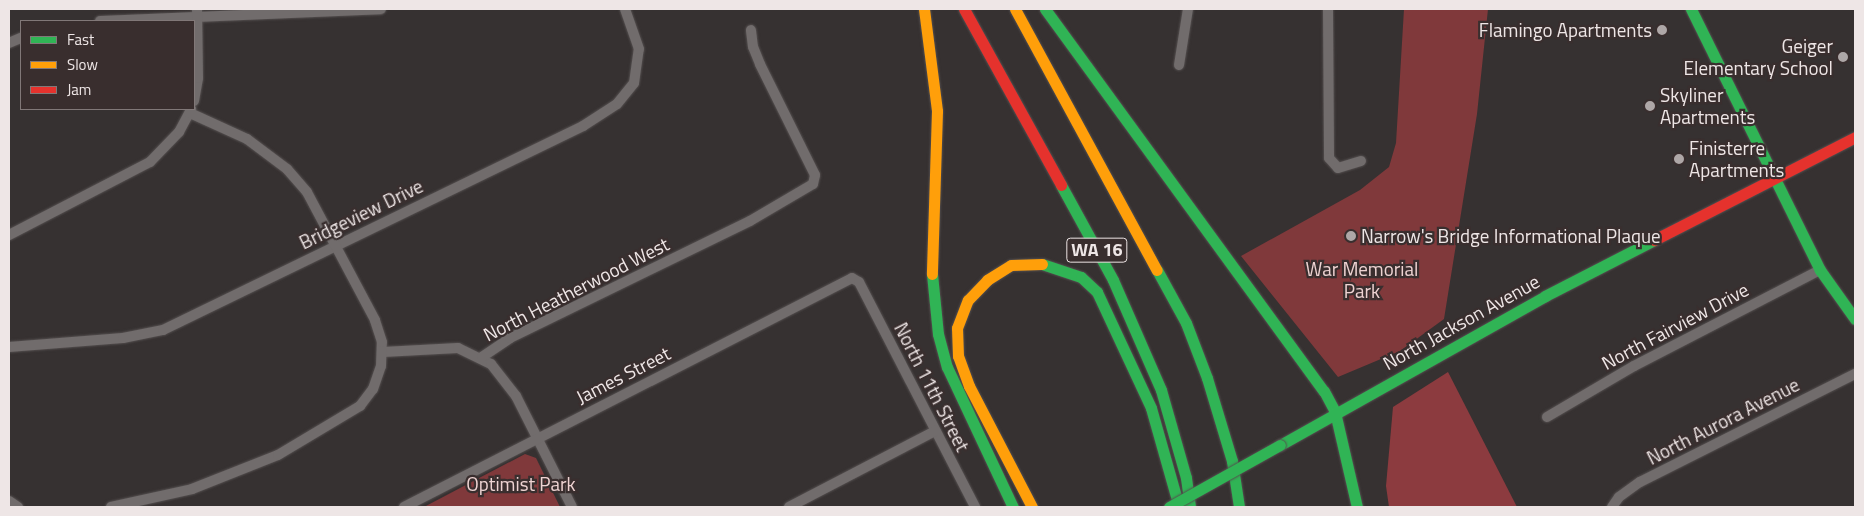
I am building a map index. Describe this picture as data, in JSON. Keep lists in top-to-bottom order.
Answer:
{
  "streets": {
    "main road": ["WA 16", "North Jackson Avenue"],
    "street": [
      "Bridgeview Drive",
      "North Heatherwood West",
      "North Fairview Drive",
      "James Street",
      "North 11th Street",
      "North Aurora Avenue"
    ]
  },
  "crossings": [
    ["James Street", "North 11th Street"]
  ],
  "parks": ["War Memorial Park", "Optimist Park"],
  "places": [
    "Flamingo Apartments",
    "Geiger Elementary School",
    "Skyliner Apartments",
    "Finisterre Apartments",
    "Narrow's Bridge Informational Plaque"
  ],
  "legend": ["Fast", "Slow", "Jam"]
}
